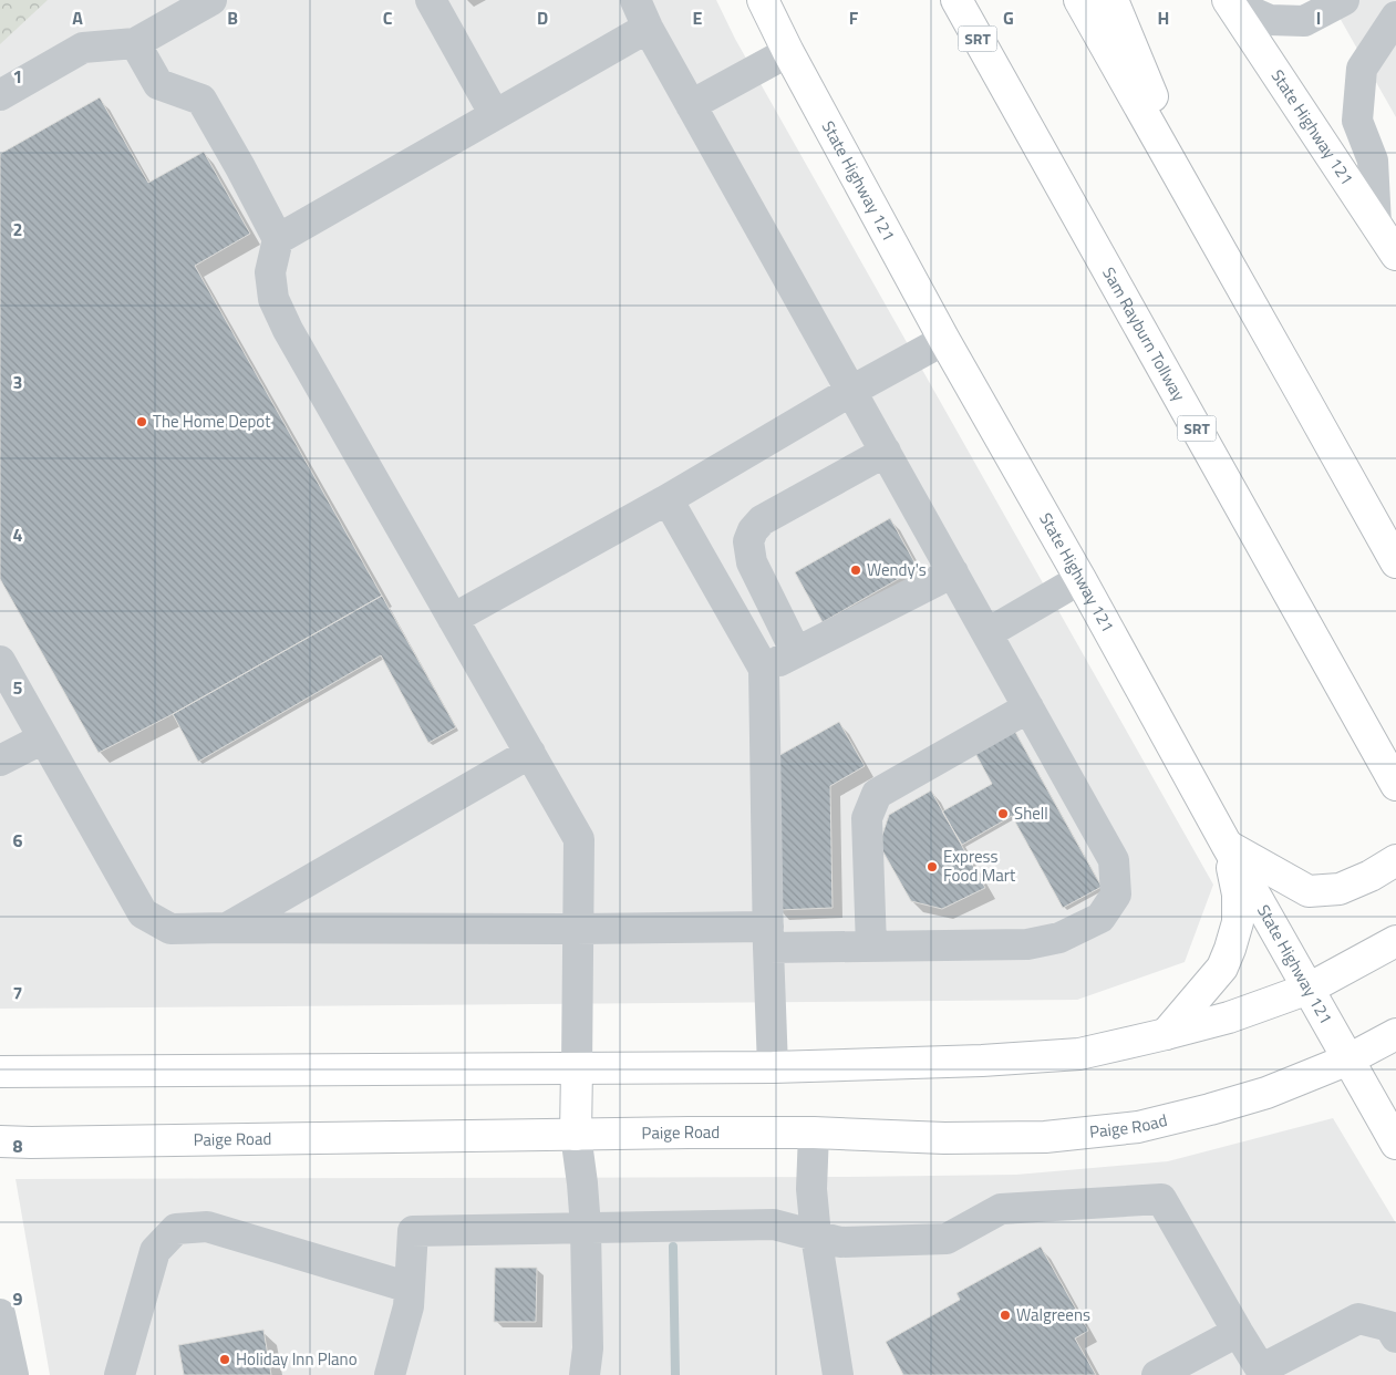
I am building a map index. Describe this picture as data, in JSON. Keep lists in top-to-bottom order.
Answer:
{
  "streets": {
    "main road": [
      "SRT",
      "State Highway 121",
      "Sam Rayburn Tollway",
      "Paige Road"
    ]
  },
  "crossings": [
    ["State Highway 121", "Paige Road"]
  ],
  "places": [
    "The Home Depot",
    "Wendy's",
    "Shell",
    "Express Food Mart",
    "Walgreens",
    "Holiday Inn Plano"
  ],
  "grid": {
    "columns": [
      "A",
      "B",
      "C",
      "D",
      "E",
      "F",
      "G",
      "H",
      "I"
    ],
    "rows": [
      "1",
      "2",
      "3",
      "4",
      "5",
      "6",
      "7",
      "8",
      "9"
    ]
  }
}
